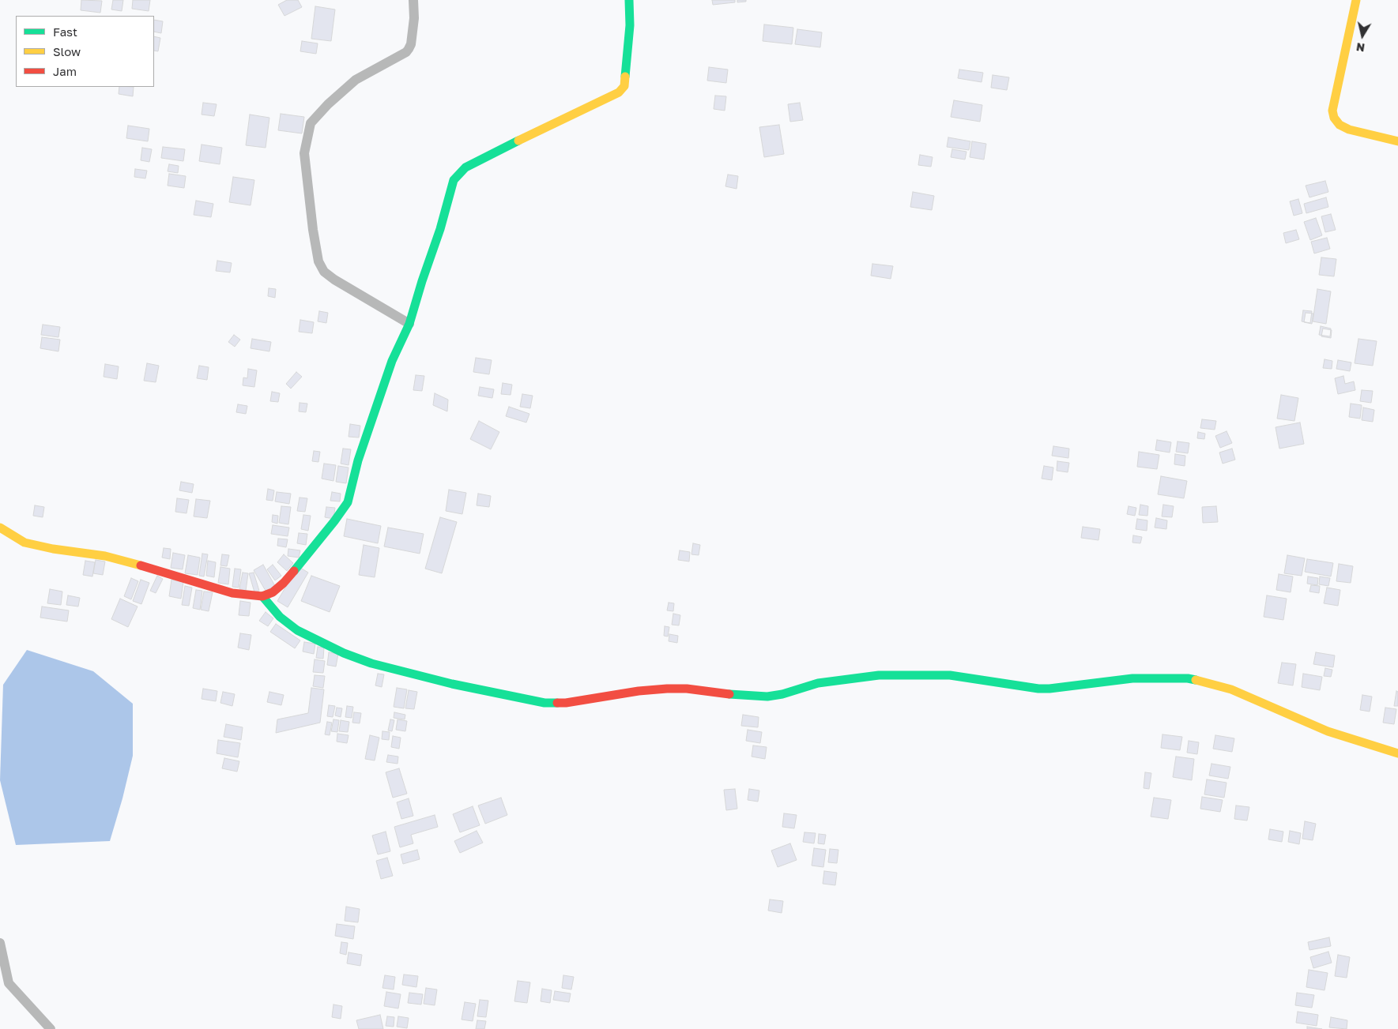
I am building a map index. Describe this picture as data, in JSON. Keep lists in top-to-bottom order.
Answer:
{
  "legend": ["Fast", "Slow", "Jam"],
  "north": "bottom"
}
